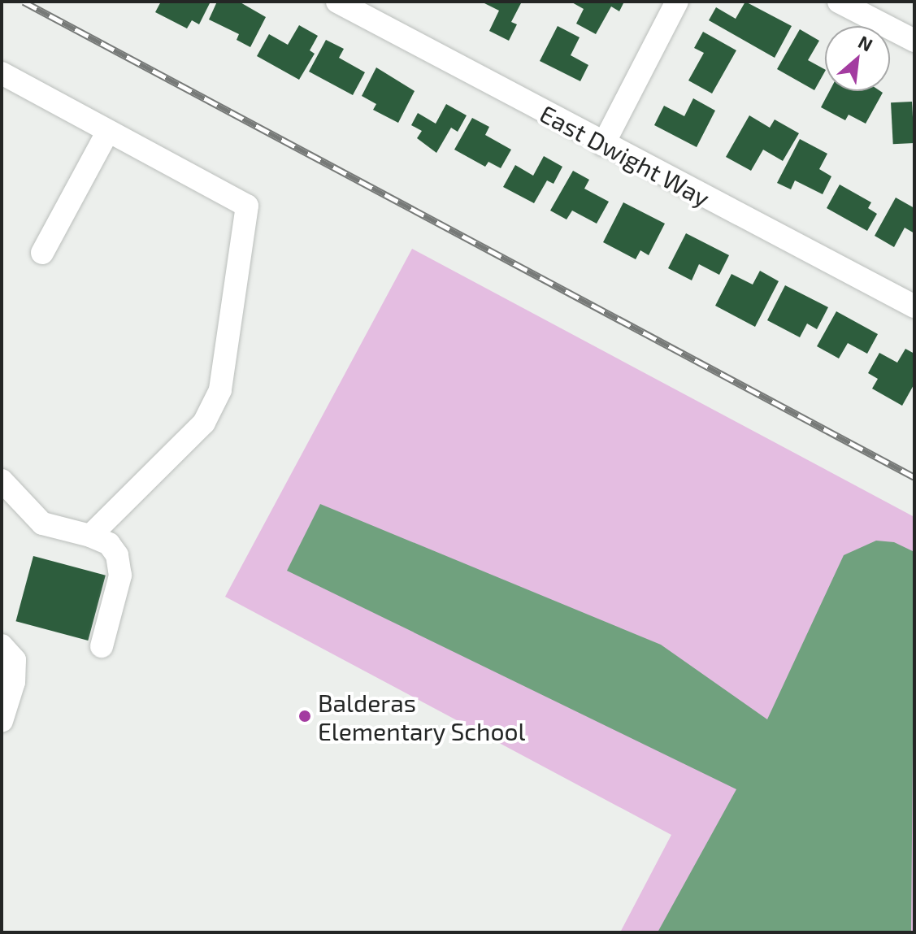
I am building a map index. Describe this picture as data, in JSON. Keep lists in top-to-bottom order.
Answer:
{
  "streets": {
    "street": ["East Dwight Way"]
  },
  "places": ["Balderas Elementary School"],
  "north": "top right"
}
